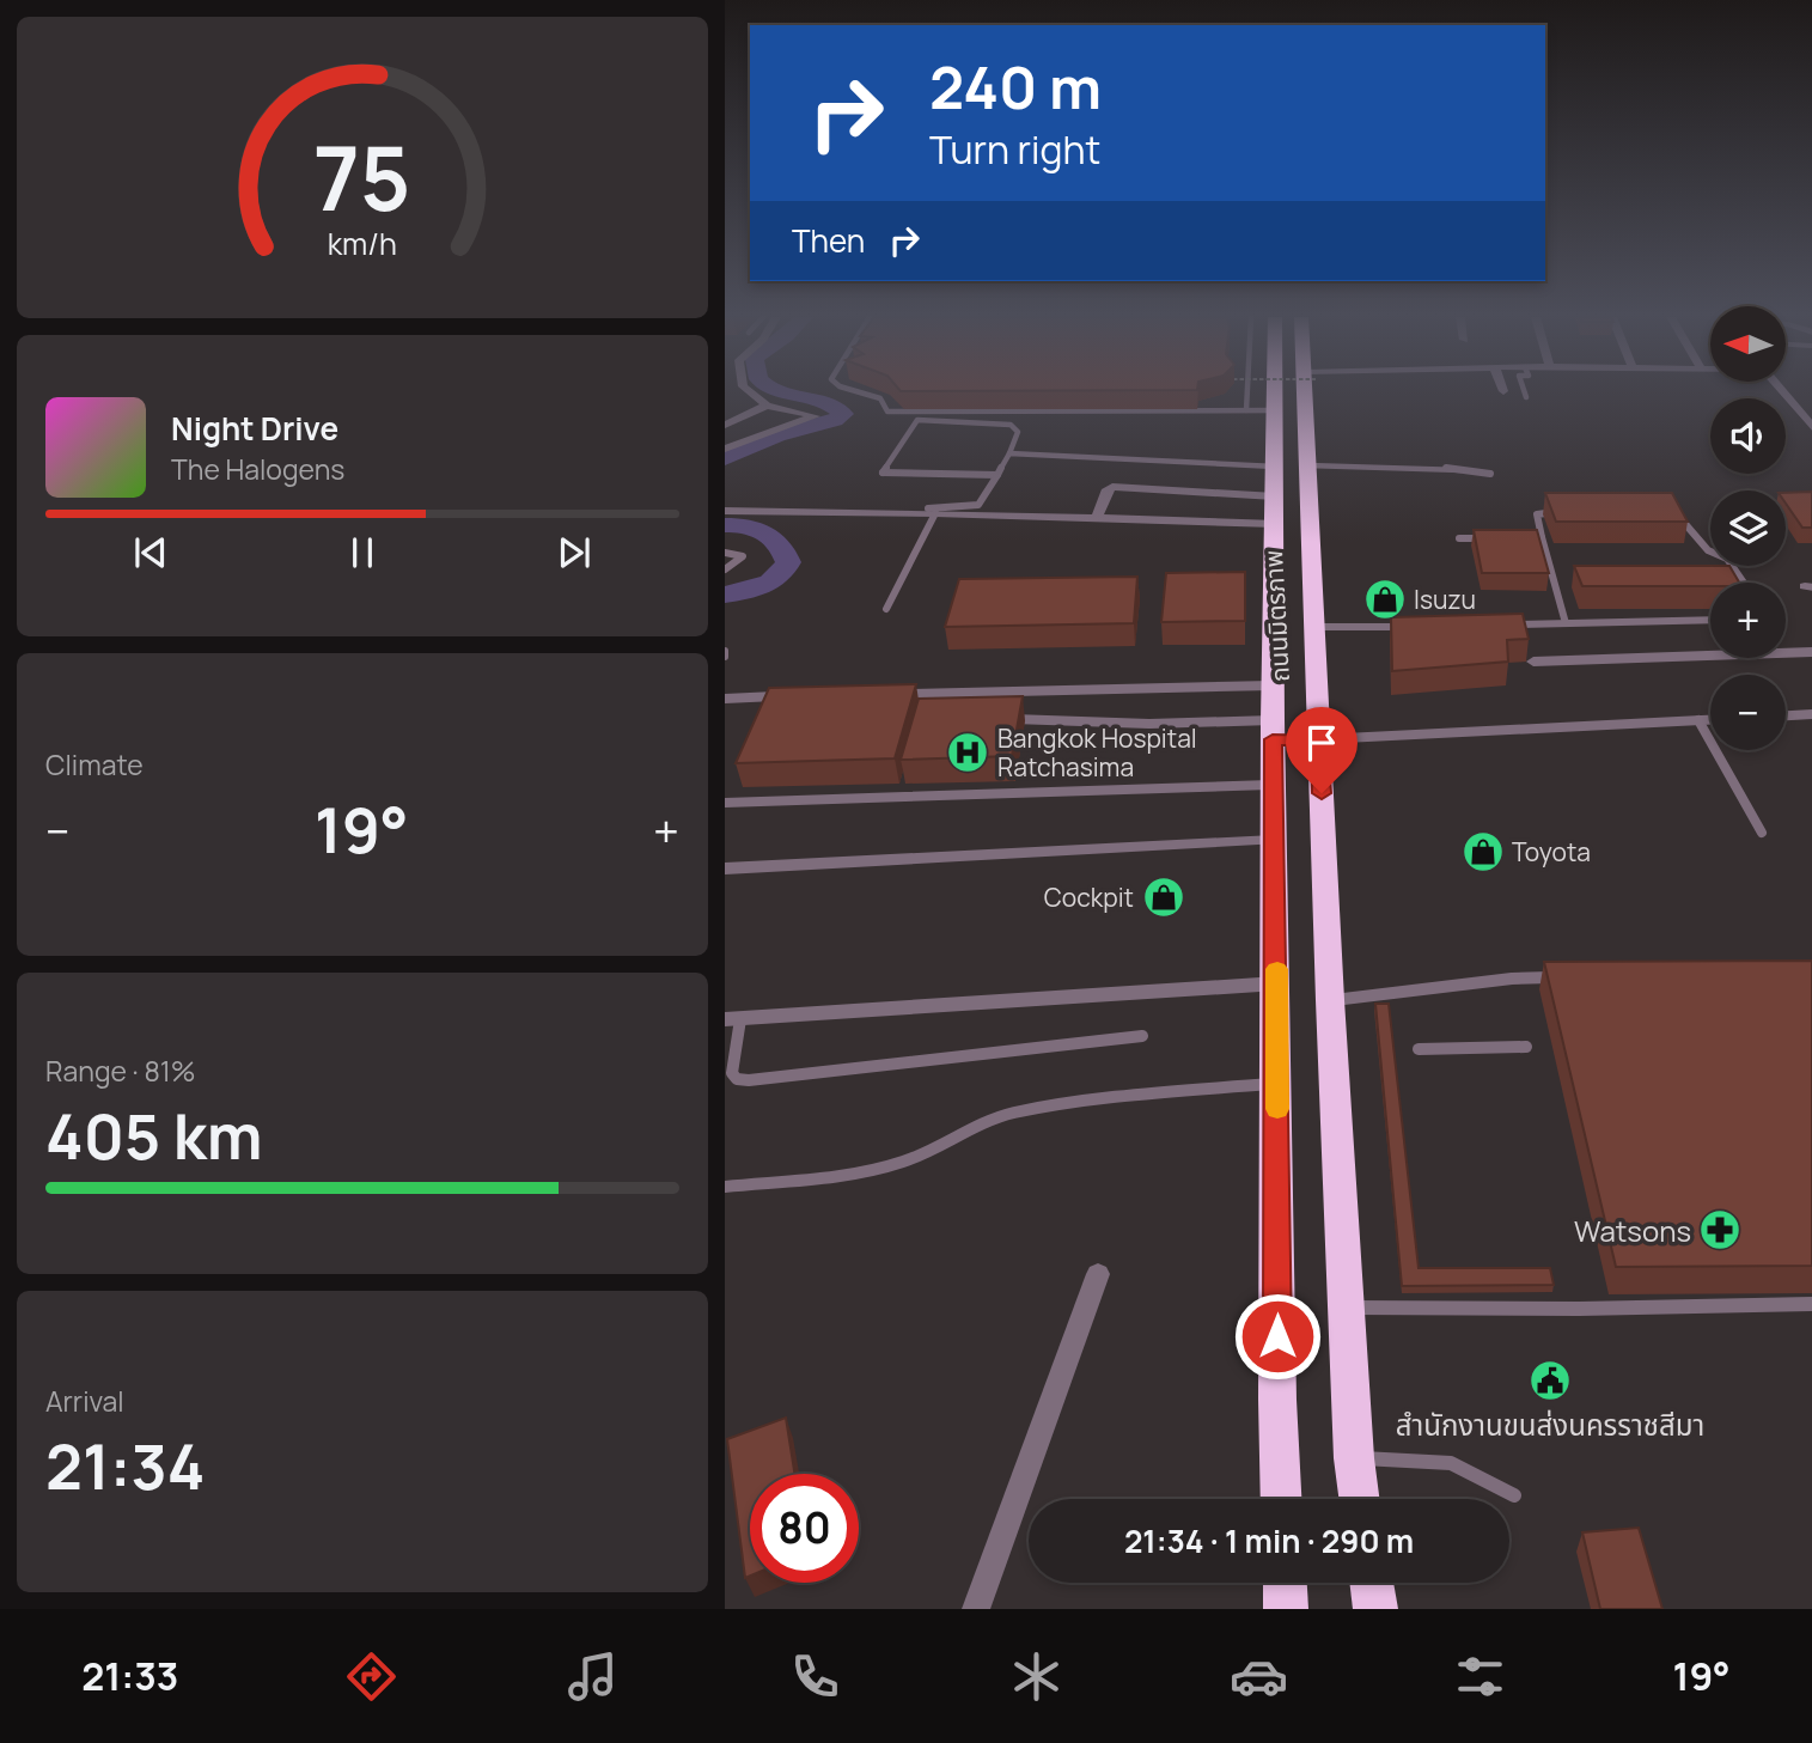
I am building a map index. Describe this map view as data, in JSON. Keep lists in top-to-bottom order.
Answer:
{
  "streets": {
    "highway": ["ถนนมิตรภาพ"]
  },
  "places": {
    "shop": ["Isuzu", "Toyota", "Cockpit"],
    "hospital": ["Bangkok Hospital Ratchasima"],
    "pharmacy": ["Watsons"],
    "public building": ["สำนักงานขนส่งนครราชสีมา"]
  },
  "north": "left",
  "page": {
    "turn": ["240 m", "Turn right"],
    "then": "Then",
    "map_buttons": ["+", "−"],
    "song": ["Night Drive", "The Halogens"],
    "tile": [
      "Climate",
      ["Range · 81%", "405 km"],
      ["Arrival", "21:34"]
    ],
    "heat": ["−", "19°", "+"],
    "limit": "80",
    "trip": "21:34 · 1 min · 290 m",
    "tabs": ["21:33", "19°"],
    "gauge": ["75", "km/h"]
  }
}
